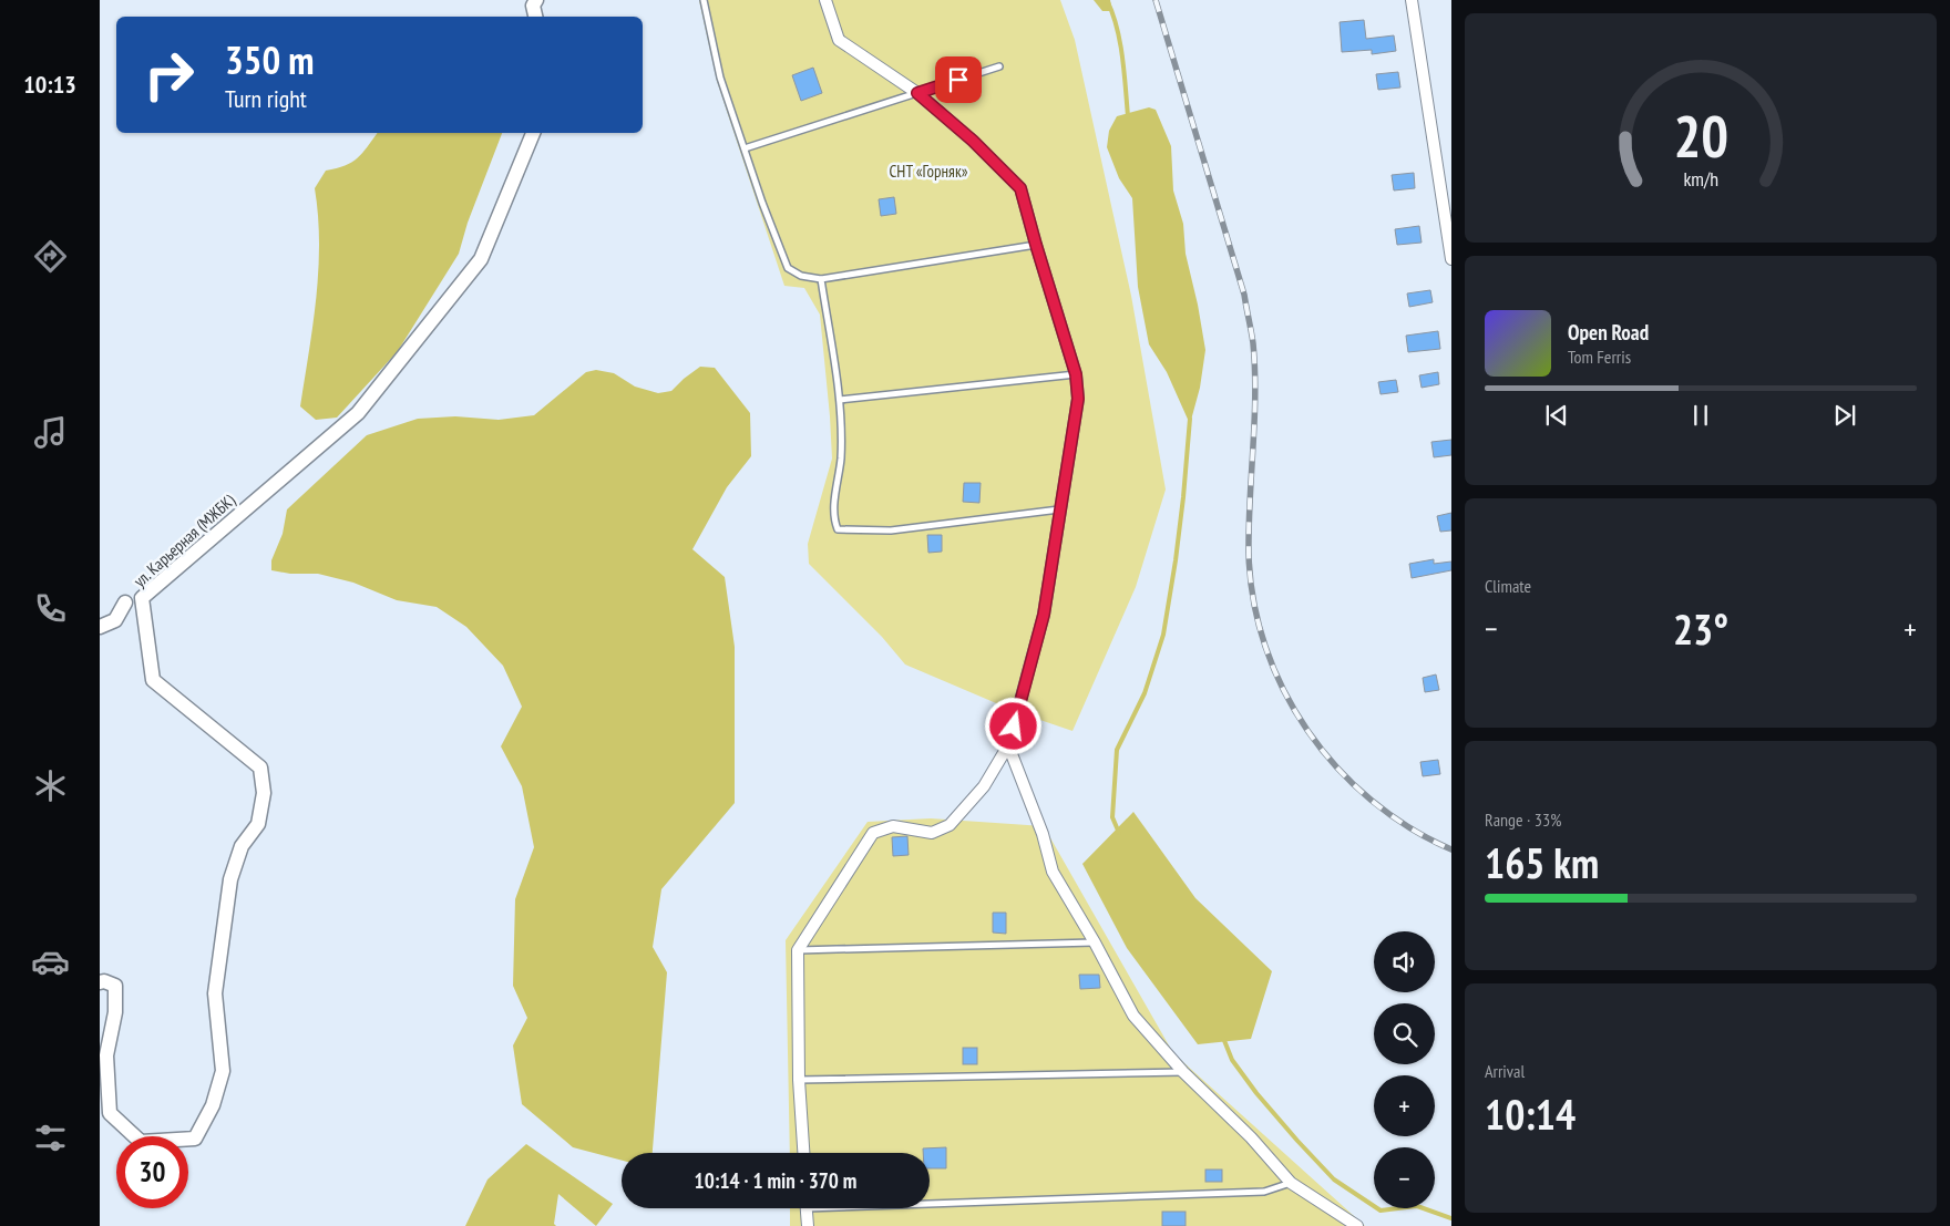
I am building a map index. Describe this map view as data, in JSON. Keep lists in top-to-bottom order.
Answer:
{
  "streets": {
    "street": ["ул. Карьерная (МЖБК)"]
  },
  "parks": ["СНТ «Горняк»"],
  "page": {
    "tabs": "10:13",
    "turn": ["350 m", "Turn right"],
    "song": ["Open Road", "Tom Ferris"],
    "tile": [
      "Climate",
      ["Range · 33%", "165 km"],
      ["Arrival", "10:14"]
    ],
    "heat": ["−", "23°", "+"],
    "map_buttons": ["+", "−"],
    "limit": "30",
    "trip": "10:14 · 1 min · 370 m",
    "gauge": ["20", "km/h"]
  }
}
